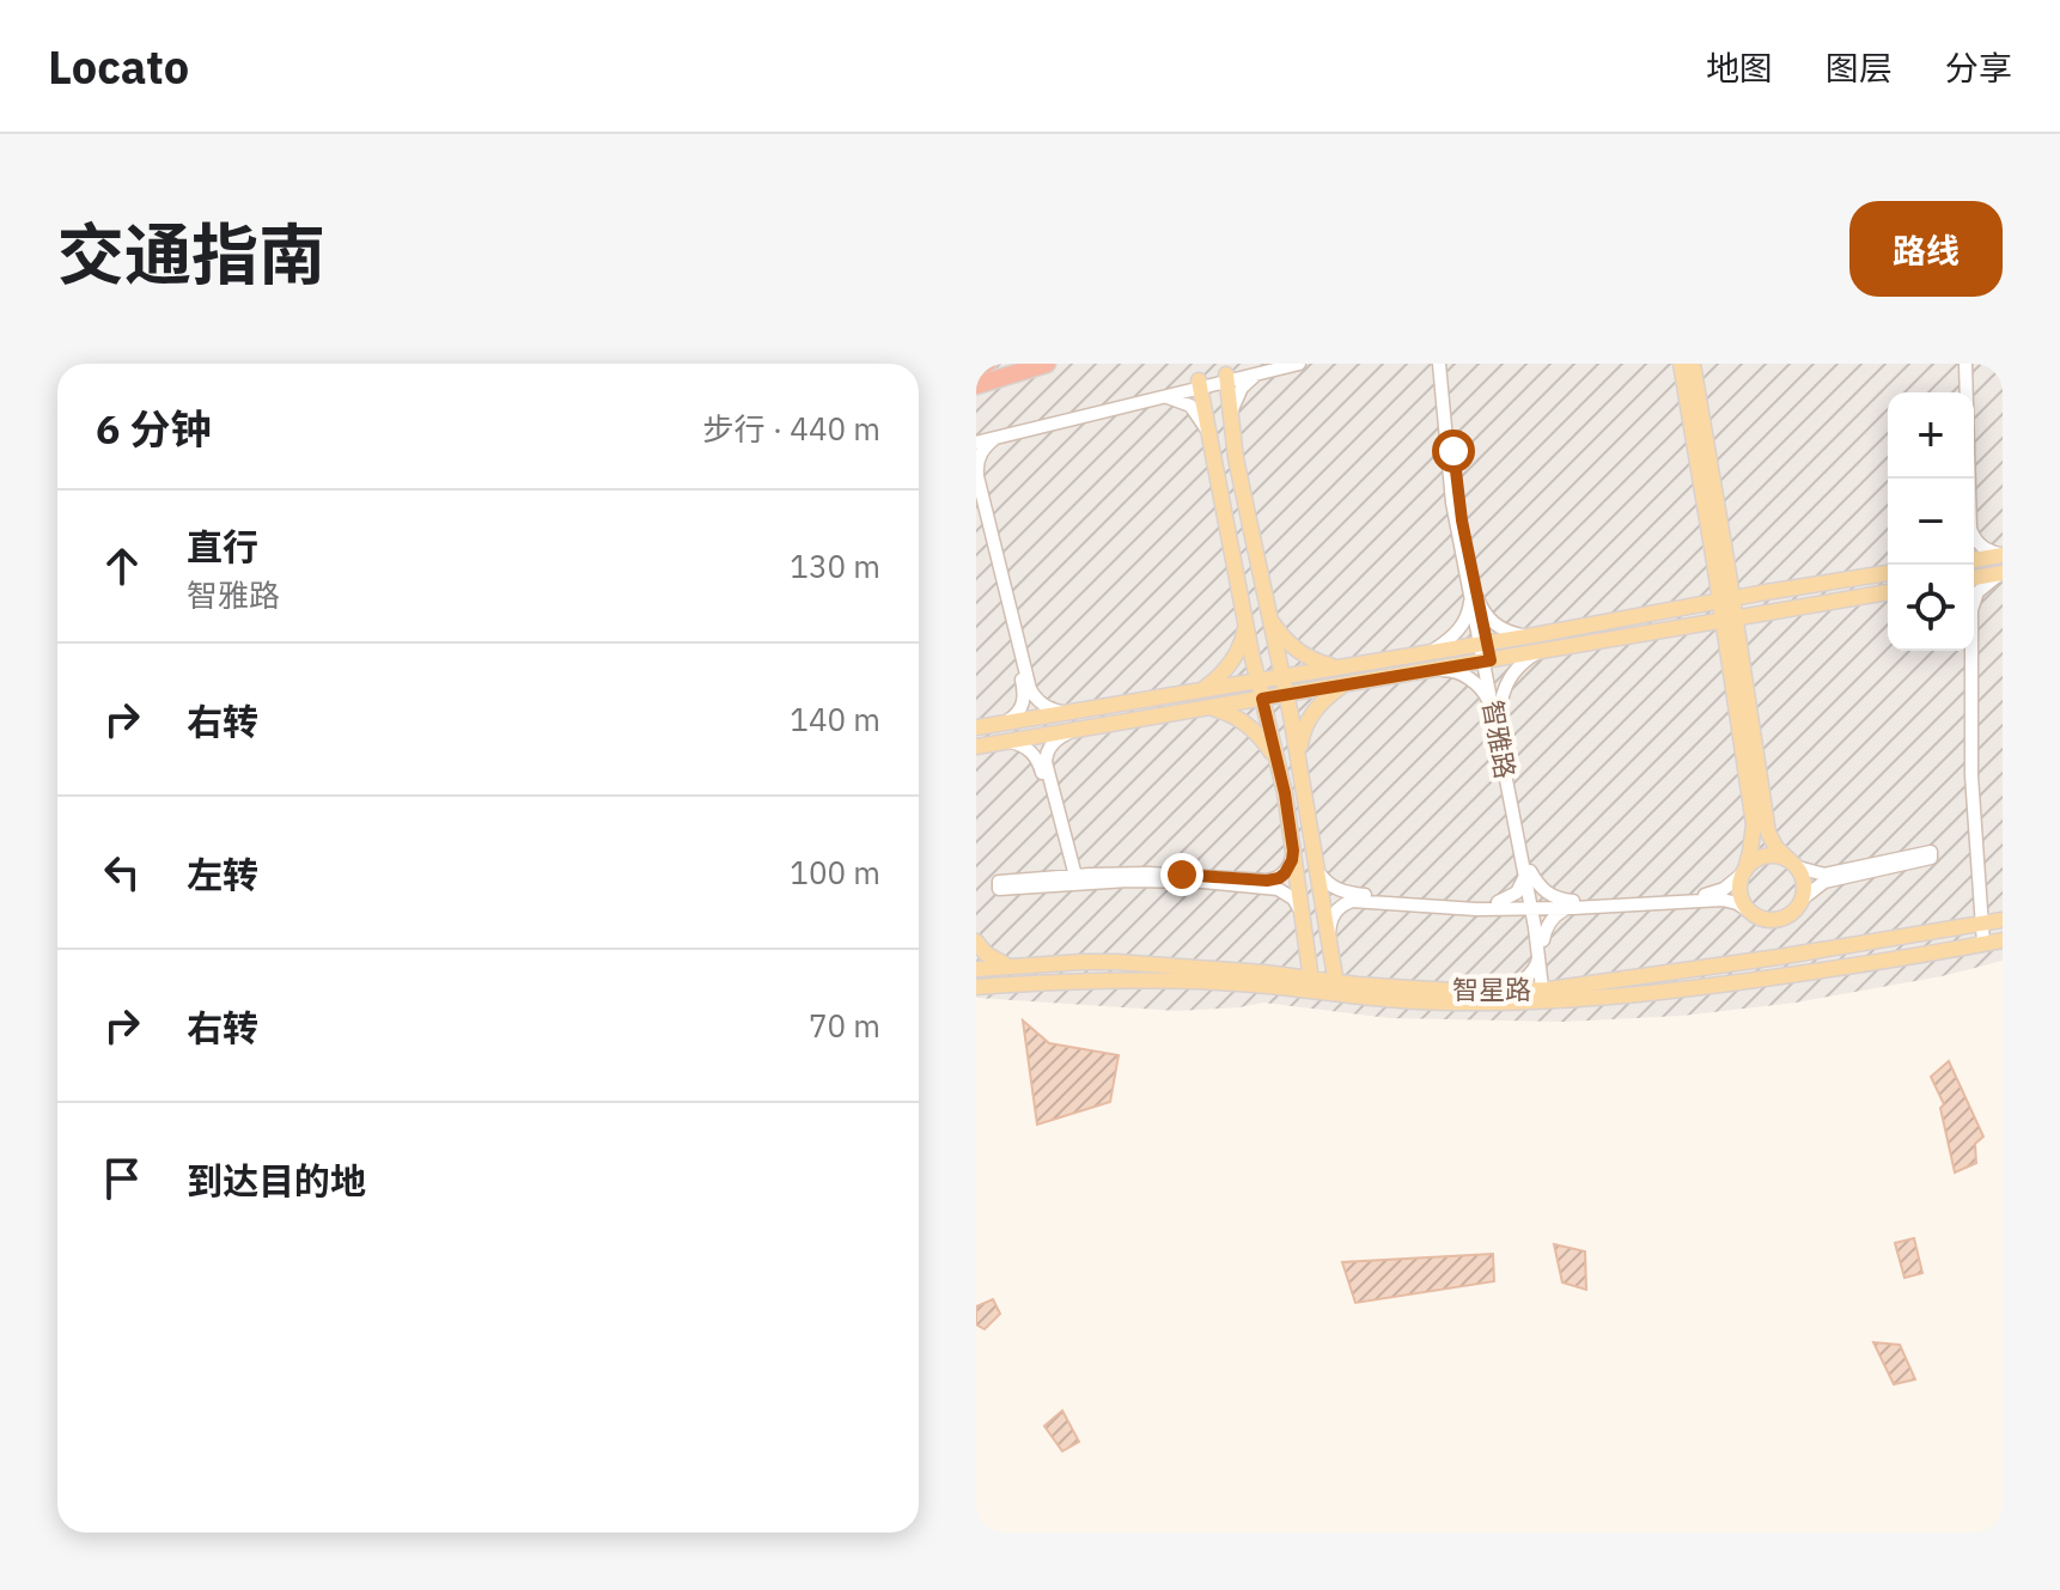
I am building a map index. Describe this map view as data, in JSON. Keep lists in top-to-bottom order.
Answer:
{
  "streets": {
    "main road": ["智星路"],
    "street": ["智雅路"]
  },
  "crossings": [
    ["智雅路", "智星路"]
  ],
  "page": {
    "header": "Locato",
    "nav": ["地图", "图层", "分享"],
    "title": "交通指南",
    "buttons": "路线",
    "heading": ["6 分钟", "步行 · 440 m"],
    "map_buttons": ["+", "−"],
    "list": [
      ["直行", "智雅路", "130 m"],
      ["右转", "140 m"],
      ["左转", "100 m"],
      ["右转", "70 m"],
      "到达目的地"
    ]
  }
}
